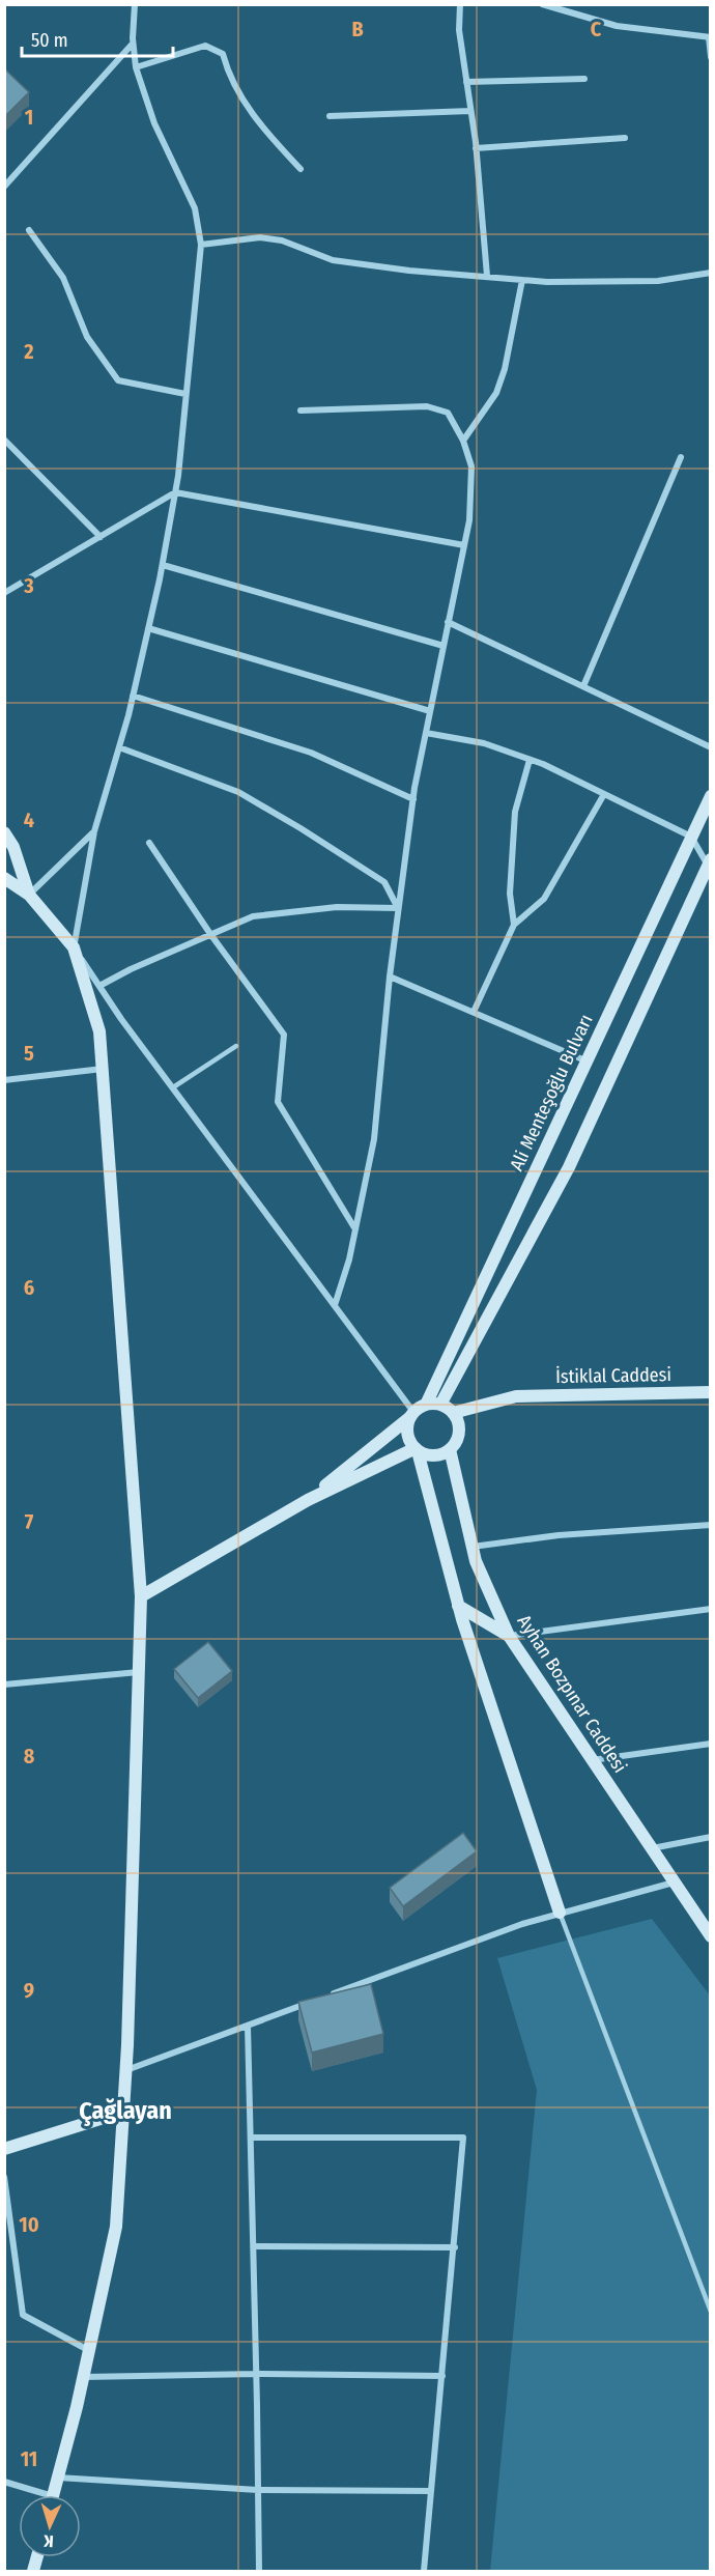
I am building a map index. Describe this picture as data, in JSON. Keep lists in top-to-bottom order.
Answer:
{
  "streets": {
    "street": ["Ali Menteşoğlu Bulvarı", "İstiklal Caddesi", "Ayhan Bozpınar Caddesi"]
  },
  "crossings": [
    ["Ali Menteşoğlu Bulvarı", "İstiklal Caddesi"],
    ["Ali Menteşoğlu Bulvarı", "Ayhan Bozpınar Caddesi"],
    ["İstiklal Caddesi", "Ayhan Bozpınar Caddesi"]
  ],
  "districts": ["Çağlayan"],
  "scale_bar": "50 m",
  "north": "bottom",
  "grid": {
    "columns": ["B", "C"],
    "rows": [
      "1",
      "2",
      "3",
      "4",
      "5",
      "6",
      "7",
      "8",
      "9",
      "10",
      "11"
    ]
  }
}
